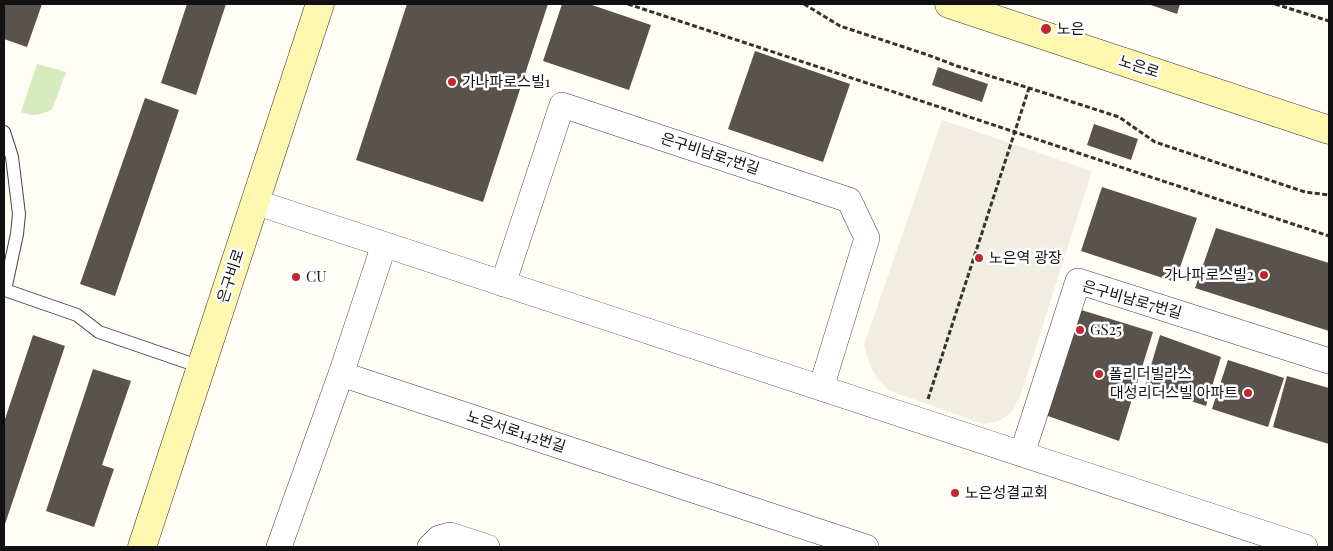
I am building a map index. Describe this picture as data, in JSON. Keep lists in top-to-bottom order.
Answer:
{
  "streets": {
    "street": [
      "노은로",
      "은구비남로7번길",
      "은구비로",
      "노은서로142번길"
    ]
  },
  "places": [
    "노은",
    "가나파로스빌1",
    "노은역 광장",
    "가나파로스빌2",
    "CU",
    "GS25",
    "폴리더빌라스",
    "대성리더스빌 아파트",
    "노은성결교회"
  ]
}
